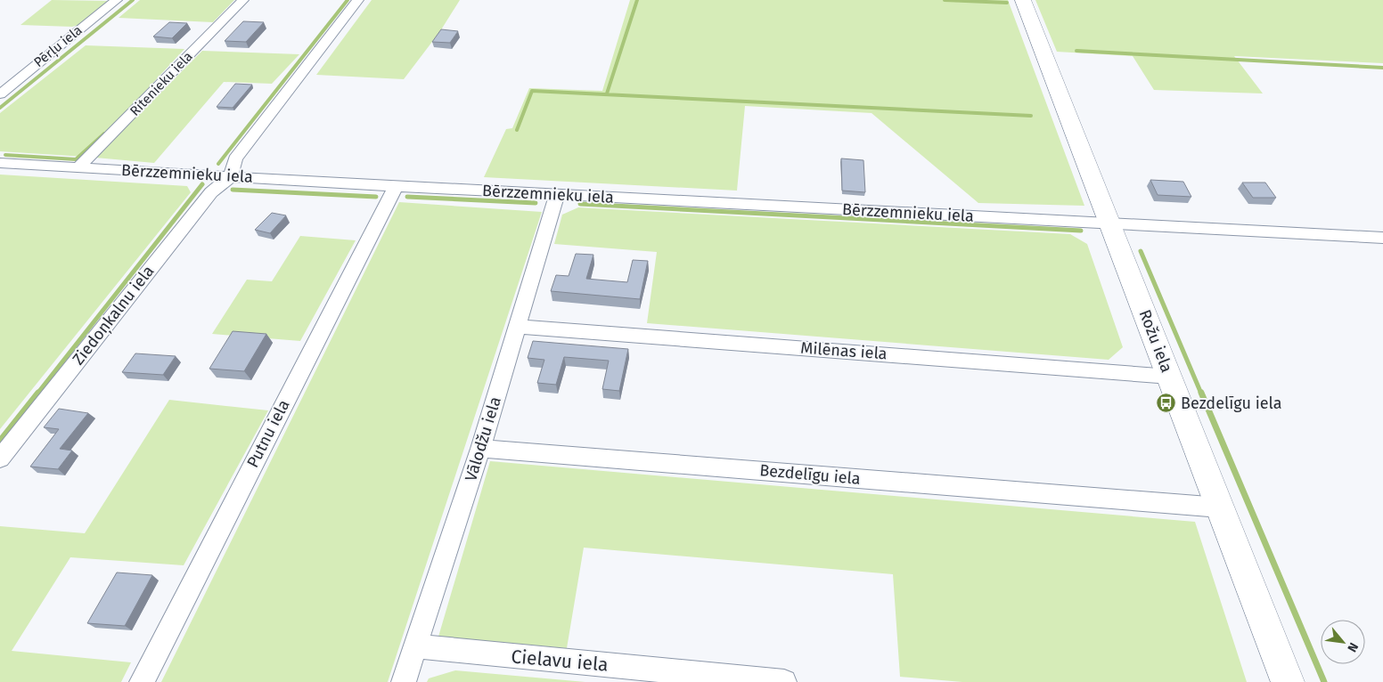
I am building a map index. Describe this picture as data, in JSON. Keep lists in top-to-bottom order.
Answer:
{
  "streets": {
    "street": [
      "Pērļu iela",
      "Ritenieku iela",
      "Bērzzemnieku iela",
      "Ziedoņkalnu iela",
      "Rožu iela",
      "Milēnas iela",
      "Putnu iela",
      "Vālodžu iela",
      "Bezdelīgu iela",
      "Cielavu iela"
    ]
  },
  "crossings": [
    ["Ritenieku iela", "Bērzzemnieku iela"],
    ["Bērzzemnieku iela", "Ziedoņkalnu iela"],
    ["Bērzzemnieku iela", "Rožu iela"],
    ["Bērzzemnieku iela", "Putnu iela"],
    ["Bērzzemnieku iela", "Vālodžu iela"],
    ["Rožu iela", "Milēnas iela"],
    ["Rožu iela", "Bezdelīgu iela"],
    ["Milēnas iela", "Vālodžu iela"],
    ["Vālodžu iela", "Bezdelīgu iela"],
    ["Vālodžu iela", "Cielavu iela"]
  ],
  "places": {
    "bus stop": ["Bezdelīgu iela"]
  },
  "north": "bottom right"
}
